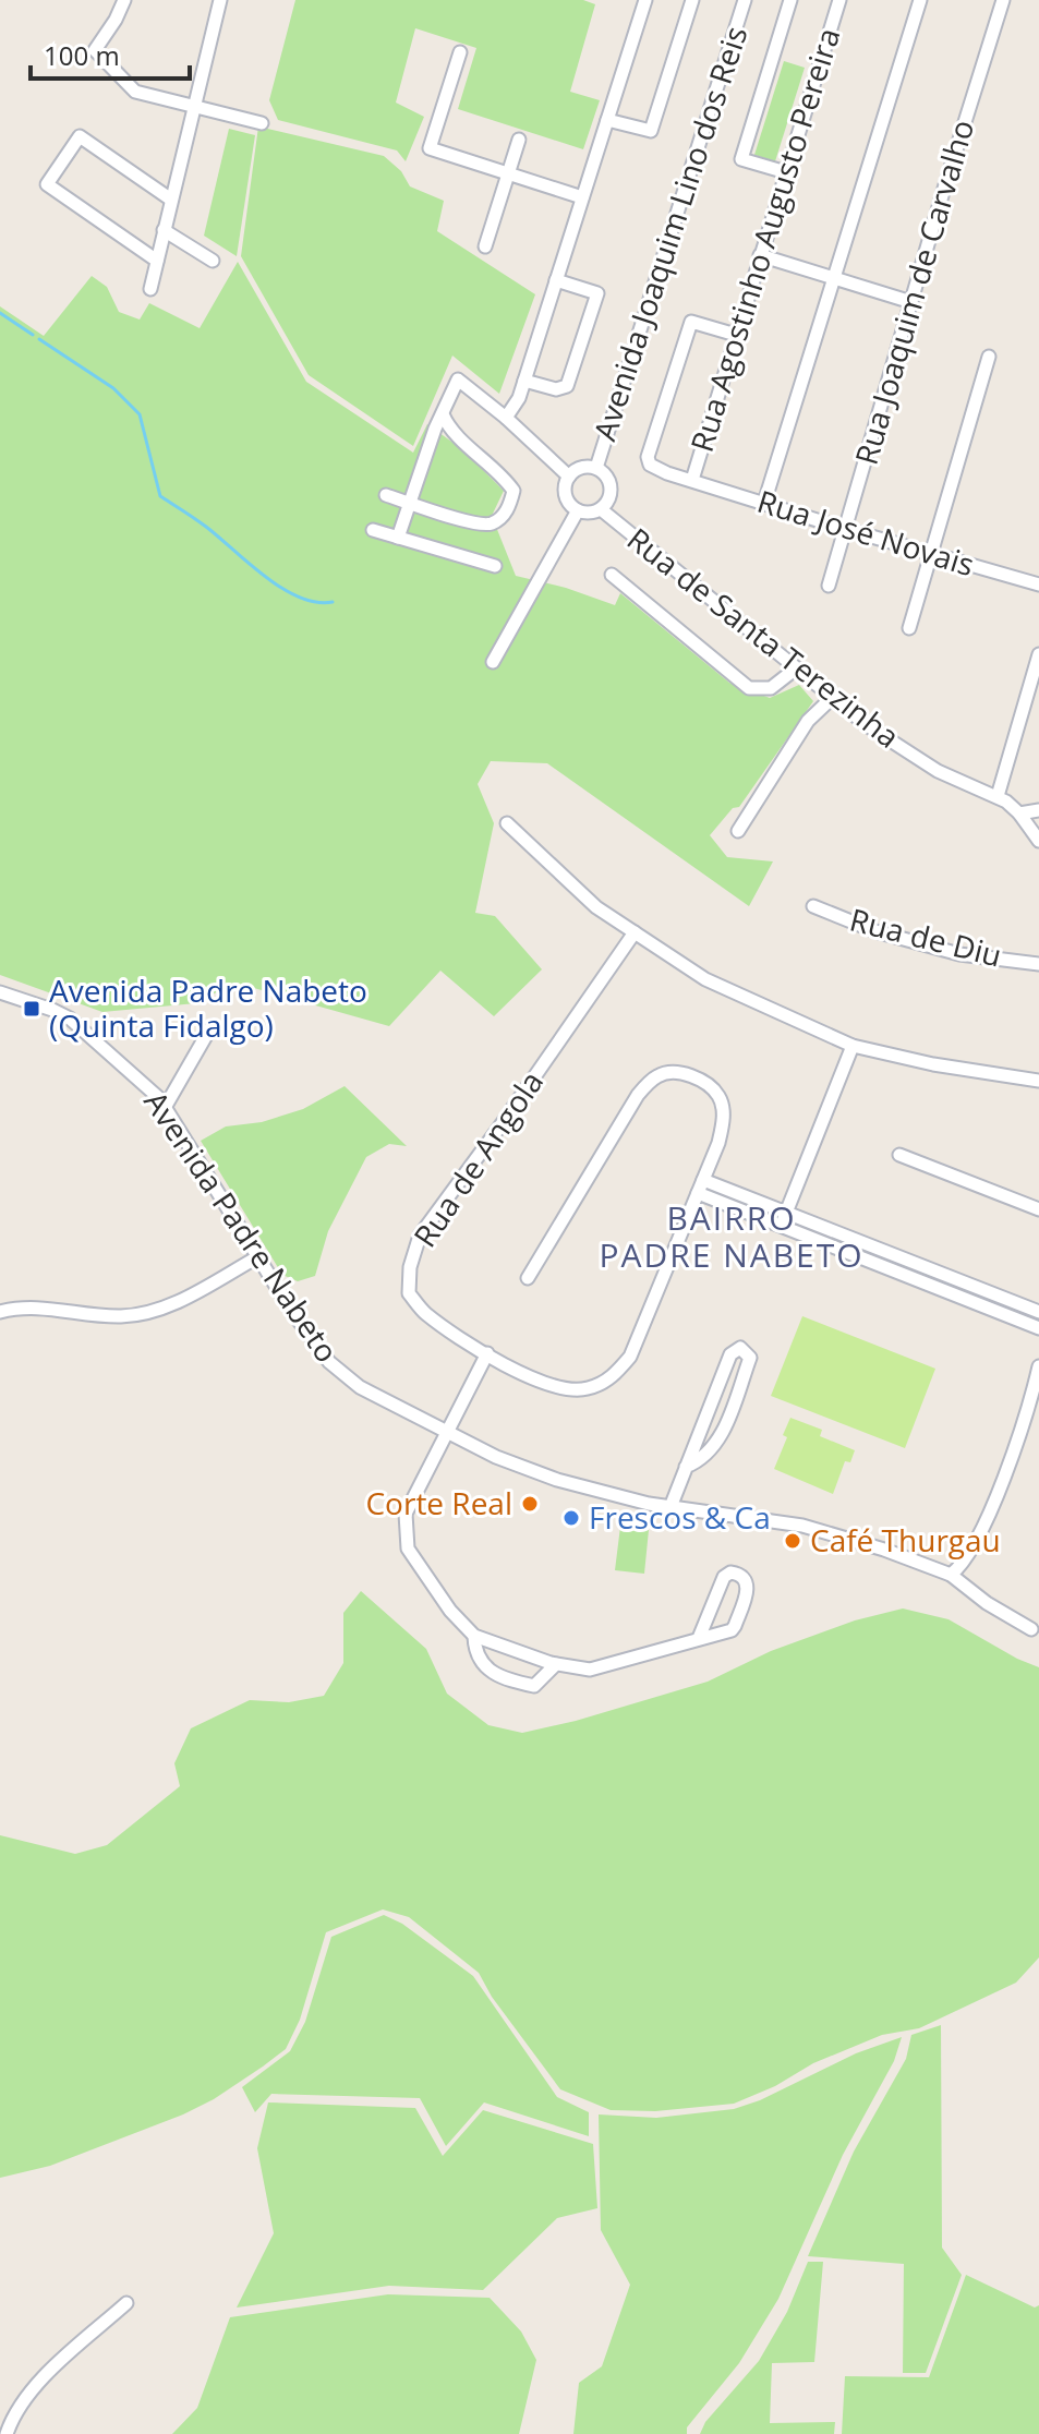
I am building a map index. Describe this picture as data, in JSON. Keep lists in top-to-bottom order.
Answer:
{
  "streets": {
    "street": [
      "Avenida Joaquim Lino dos Reis",
      "Rua Agostinho Augusto Pereira",
      "Rua Joaquim de Carvalho",
      "Rua José Novais",
      "Rua de Santa Terezinha",
      "Rua de Diu",
      "Rua de Angola",
      "Avenida Padre Nabeto"
    ]
  },
  "crossings": [
    ["Avenida Joaquim Lino dos Reis", "Rua de Santa Terezinha"],
    ["Rua Agostinho Augusto Pereira", "Rua José Novais"],
    ["Rua Joaquim de Carvalho", "Rua José Novais"]
  ],
  "districts": ["BAIRRO PADRE NABETO"],
  "places": {
    "transit": ["Avenida Padre Nabeto (Quinta Fidalgo)"],
    "other": ["Corte Real", "Frescos & Ca", "Café Thurgau"]
  },
  "scale_bar": "100 m"
}
